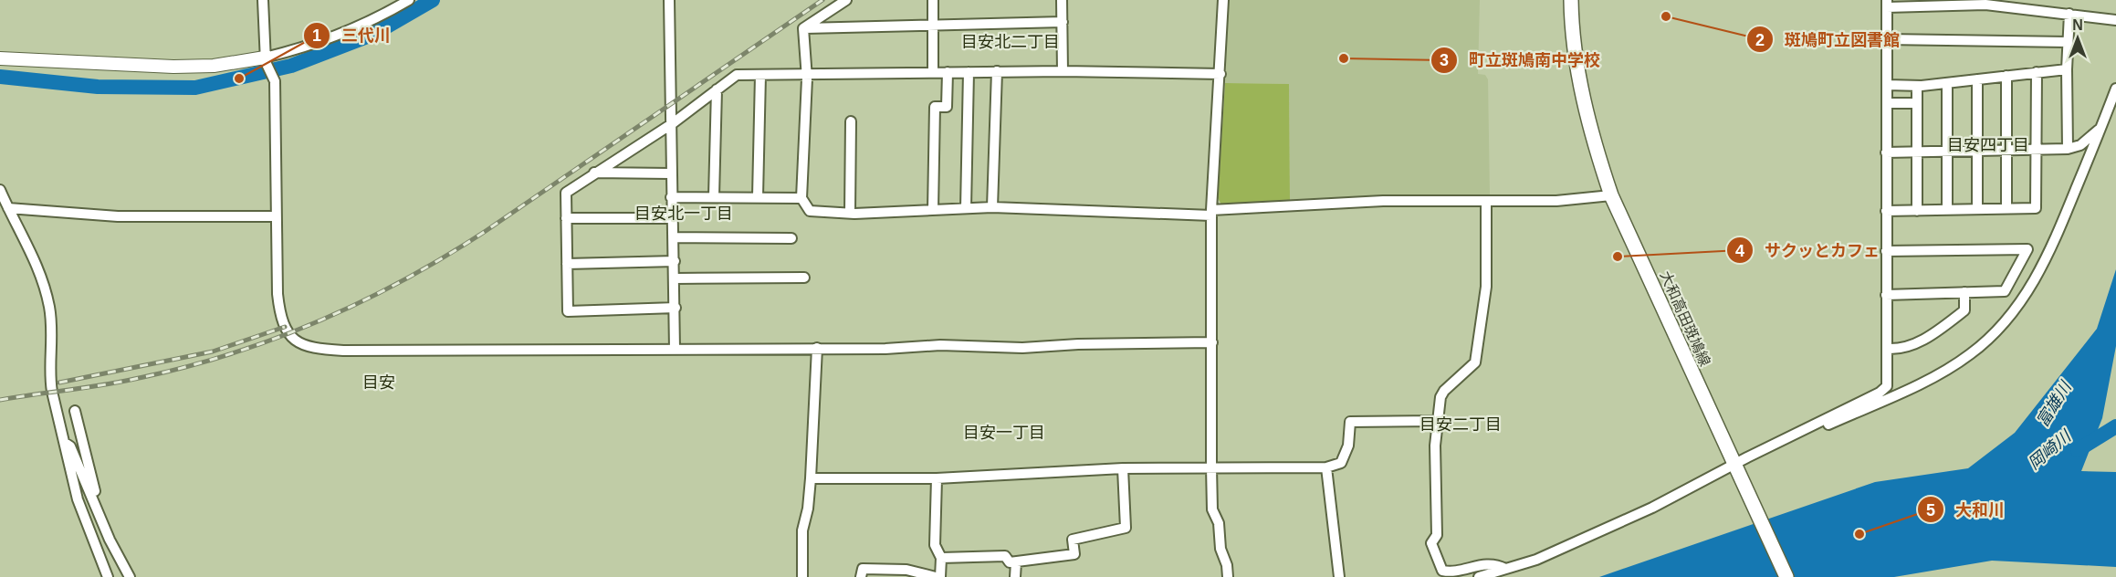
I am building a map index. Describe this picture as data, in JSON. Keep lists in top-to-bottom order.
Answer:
{
  "streets": {
    "main road": ["大和高田斑鳩線"]
  },
  "districts": [
    "目安北二丁目",
    "目安四丁目",
    "目安北一丁目",
    "目安",
    "目安二丁目",
    "目安一丁目"
  ],
  "water": ["富雄川", "岡崎川"],
  "places": [
    "斑鳩町立図書館",
    "町立斑鳩南中学校",
    "三代川",
    "サクッとカフェ",
    "大和川"
  ],
  "north": "top"
}
